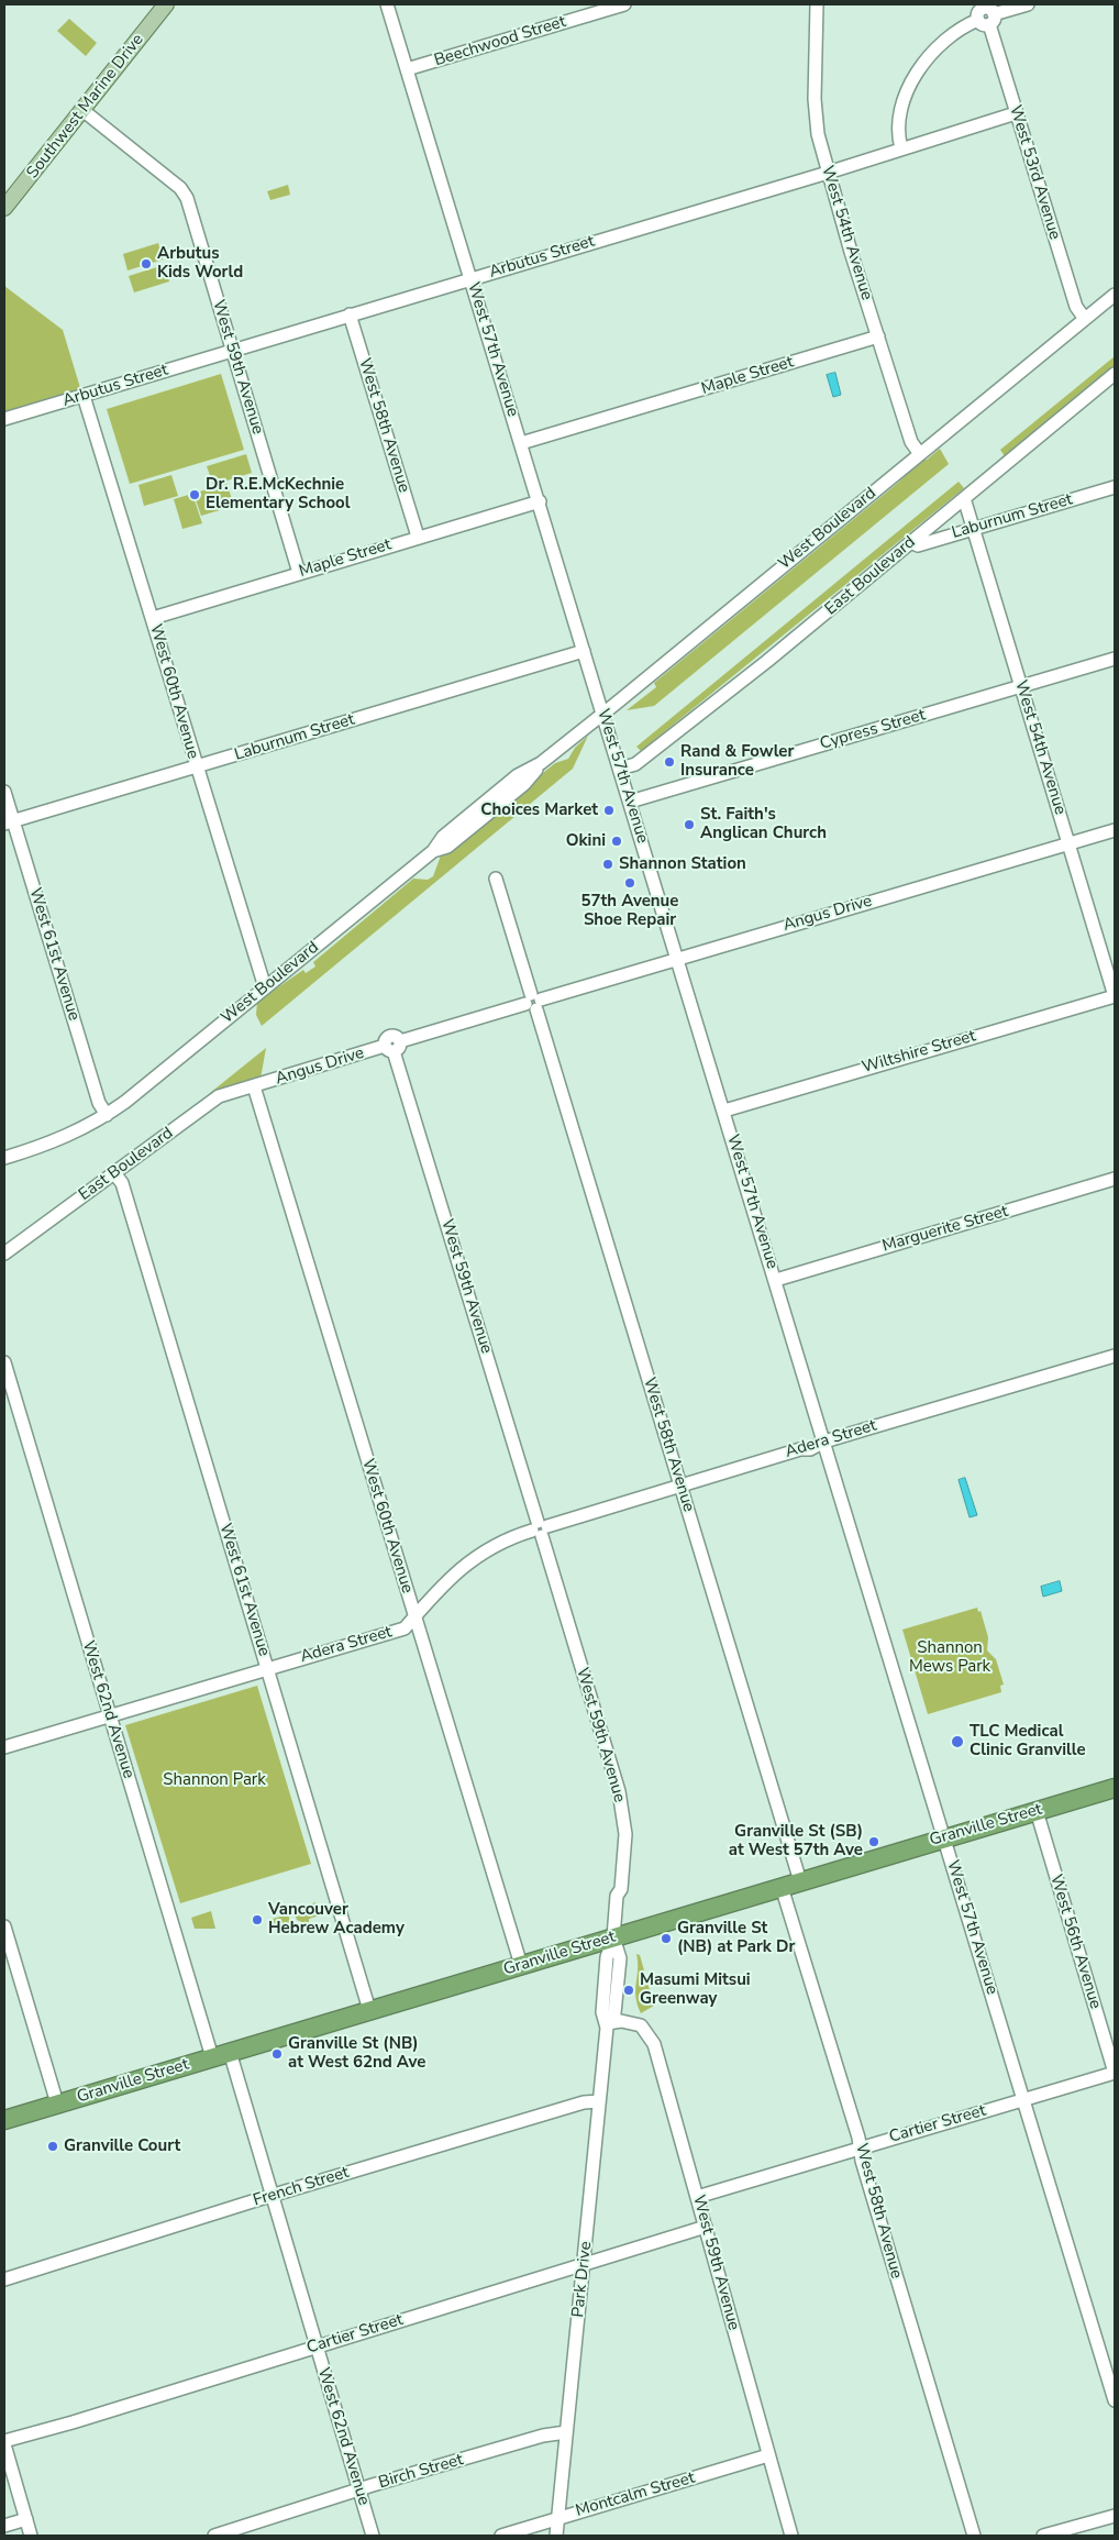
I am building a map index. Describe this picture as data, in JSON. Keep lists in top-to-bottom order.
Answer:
{
  "streets": {
    "highway": ["Granville Street"],
    "main road": ["Southwest Marine Drive"],
    "street": [
      "Beechwood Street",
      "West 53rd Avenue",
      "West 54th Avenue",
      "Arbutus Street",
      "West 57th Avenue",
      "West 59th Avenue",
      "Maple Street",
      "West 58th Avenue",
      "Laburnum Street",
      "West Boulevard",
      "East Boulevard",
      "West 60th Avenue",
      "Cypress Street",
      "Angus Drive",
      "West 61st Avenue",
      "Wiltshire Street",
      "Marguerite Street",
      "Adera Street",
      "West 62nd Avenue",
      "West 56th Avenue",
      "Cartier Street",
      "French Street",
      "Park Drive",
      "Birch Street",
      "Montcalm Street"
    ]
  },
  "crossings": [
    ["Beechwood Street", "West 57th Avenue"],
    ["Southwest Marine Drive", "West 59th Avenue"],
    ["West 53rd Avenue", "Arbutus Street"],
    ["West 53rd Avenue", "West Boulevard"],
    ["West 54th Avenue", "Arbutus Street"],
    ["West 54th Avenue", "Maple Street"],
    ["West 54th Avenue", "Laburnum Street"],
    ["West 54th Avenue", "West Boulevard"],
    ["West 54th Avenue", "East Boulevard"],
    ["West 54th Avenue", "Cypress Street"],
    ["West 54th Avenue", "Angus Drive"],
    ["West 54th Avenue", "Wiltshire Street"],
    ["Arbutus Street", "West 57th Avenue"],
    ["Arbutus Street", "West 59th Avenue"],
    ["Arbutus Street", "West 58th Avenue"],
    ["Arbutus Street", "West 60th Avenue"],
    ["West 57th Avenue", "Maple Street"],
    ["West 57th Avenue", "Laburnum Street"],
    ["West 57th Avenue", "West Boulevard"],
    ["West 57th Avenue", "East Boulevard"],
    ["West 57th Avenue", "Cypress Street"],
    ["West 57th Avenue", "Angus Drive"],
    ["West 57th Avenue", "Wiltshire Street"],
    ["West 57th Avenue", "Marguerite Street"],
    ["West 57th Avenue", "Adera Street"],
    ["West 57th Avenue", "Granville Street"],
    ["West 57th Avenue", "Cartier Street"],
    ["West 59th Avenue", "Maple Street"],
    ["West 59th Avenue", "Angus Drive"],
    ["West 59th Avenue", "Adera Street"],
    ["West 59th Avenue", "Granville Street"],
    ["West 59th Avenue", "Cartier Street"],
    ["West 59th Avenue", "Park Drive"],
    ["West 59th Avenue", "Montcalm Street"],
    ["Maple Street", "West 58th Avenue"],
    ["Maple Street", "West 60th Avenue"],
    ["West 58th Avenue", "Angus Drive"],
    ["West 58th Avenue", "Adera Street"],
    ["West 58th Avenue", "Granville Street"],
    ["West 58th Avenue", "Cartier Street"],
    ["Laburnum Street", "East Boulevard"],
    ["Laburnum Street", "West 60th Avenue"],
    ["Laburnum Street", "West 61st Avenue"],
    ["West Boulevard", "West 60th Avenue"],
    ["West Boulevard", "West 61st Avenue"],
    ["East Boulevard", "West 60th Avenue"],
    ["East Boulevard", "Angus Drive"],
    ["East Boulevard", "West 61st Avenue"],
    ["West 60th Avenue", "Angus Drive"],
    ["West 60th Avenue", "Adera Street"],
    ["West 60th Avenue", "Granville Street"],
    ["West 61st Avenue", "Adera Street"],
    ["West 61st Avenue", "Granville Street"],
    ["Adera Street", "West 62nd Avenue"],
    ["West 62nd Avenue", "Granville Street"],
    ["West 62nd Avenue", "Cartier Street"],
    ["West 62nd Avenue", "French Street"],
    ["West 62nd Avenue", "Birch Street"],
    ["Granville Street", "West 56th Avenue"],
    ["Granville Street", "Park Drive"],
    ["West 56th Avenue", "Cartier Street"],
    ["Cartier Street", "Park Drive"],
    ["French Street", "Park Drive"],
    ["Park Drive", "Birch Street"],
    ["Park Drive", "Montcalm Street"]
  ],
  "parks": ["Shannon Mews Park", "Shannon Park"],
  "places": [
    "Arbutus Kids World",
    "Dr. R.E.McKechnie Elementary School",
    "Rand & Fowler Insurance",
    "Choices Market",
    "St. Faith's Anglican Church",
    "Okini",
    "Shannon Station",
    "57th Avenue Shoe Repair",
    "TLC Medical Clinic Granville",
    "Granville St (SB) at West 57th Ave",
    "Vancouver Hebrew Academy",
    "Granville St (NB) at Park Dr",
    "Masumi Mitsui Greenway",
    "Granville St (NB) at West 62nd Ave",
    "Granville Court"
  ]
}
